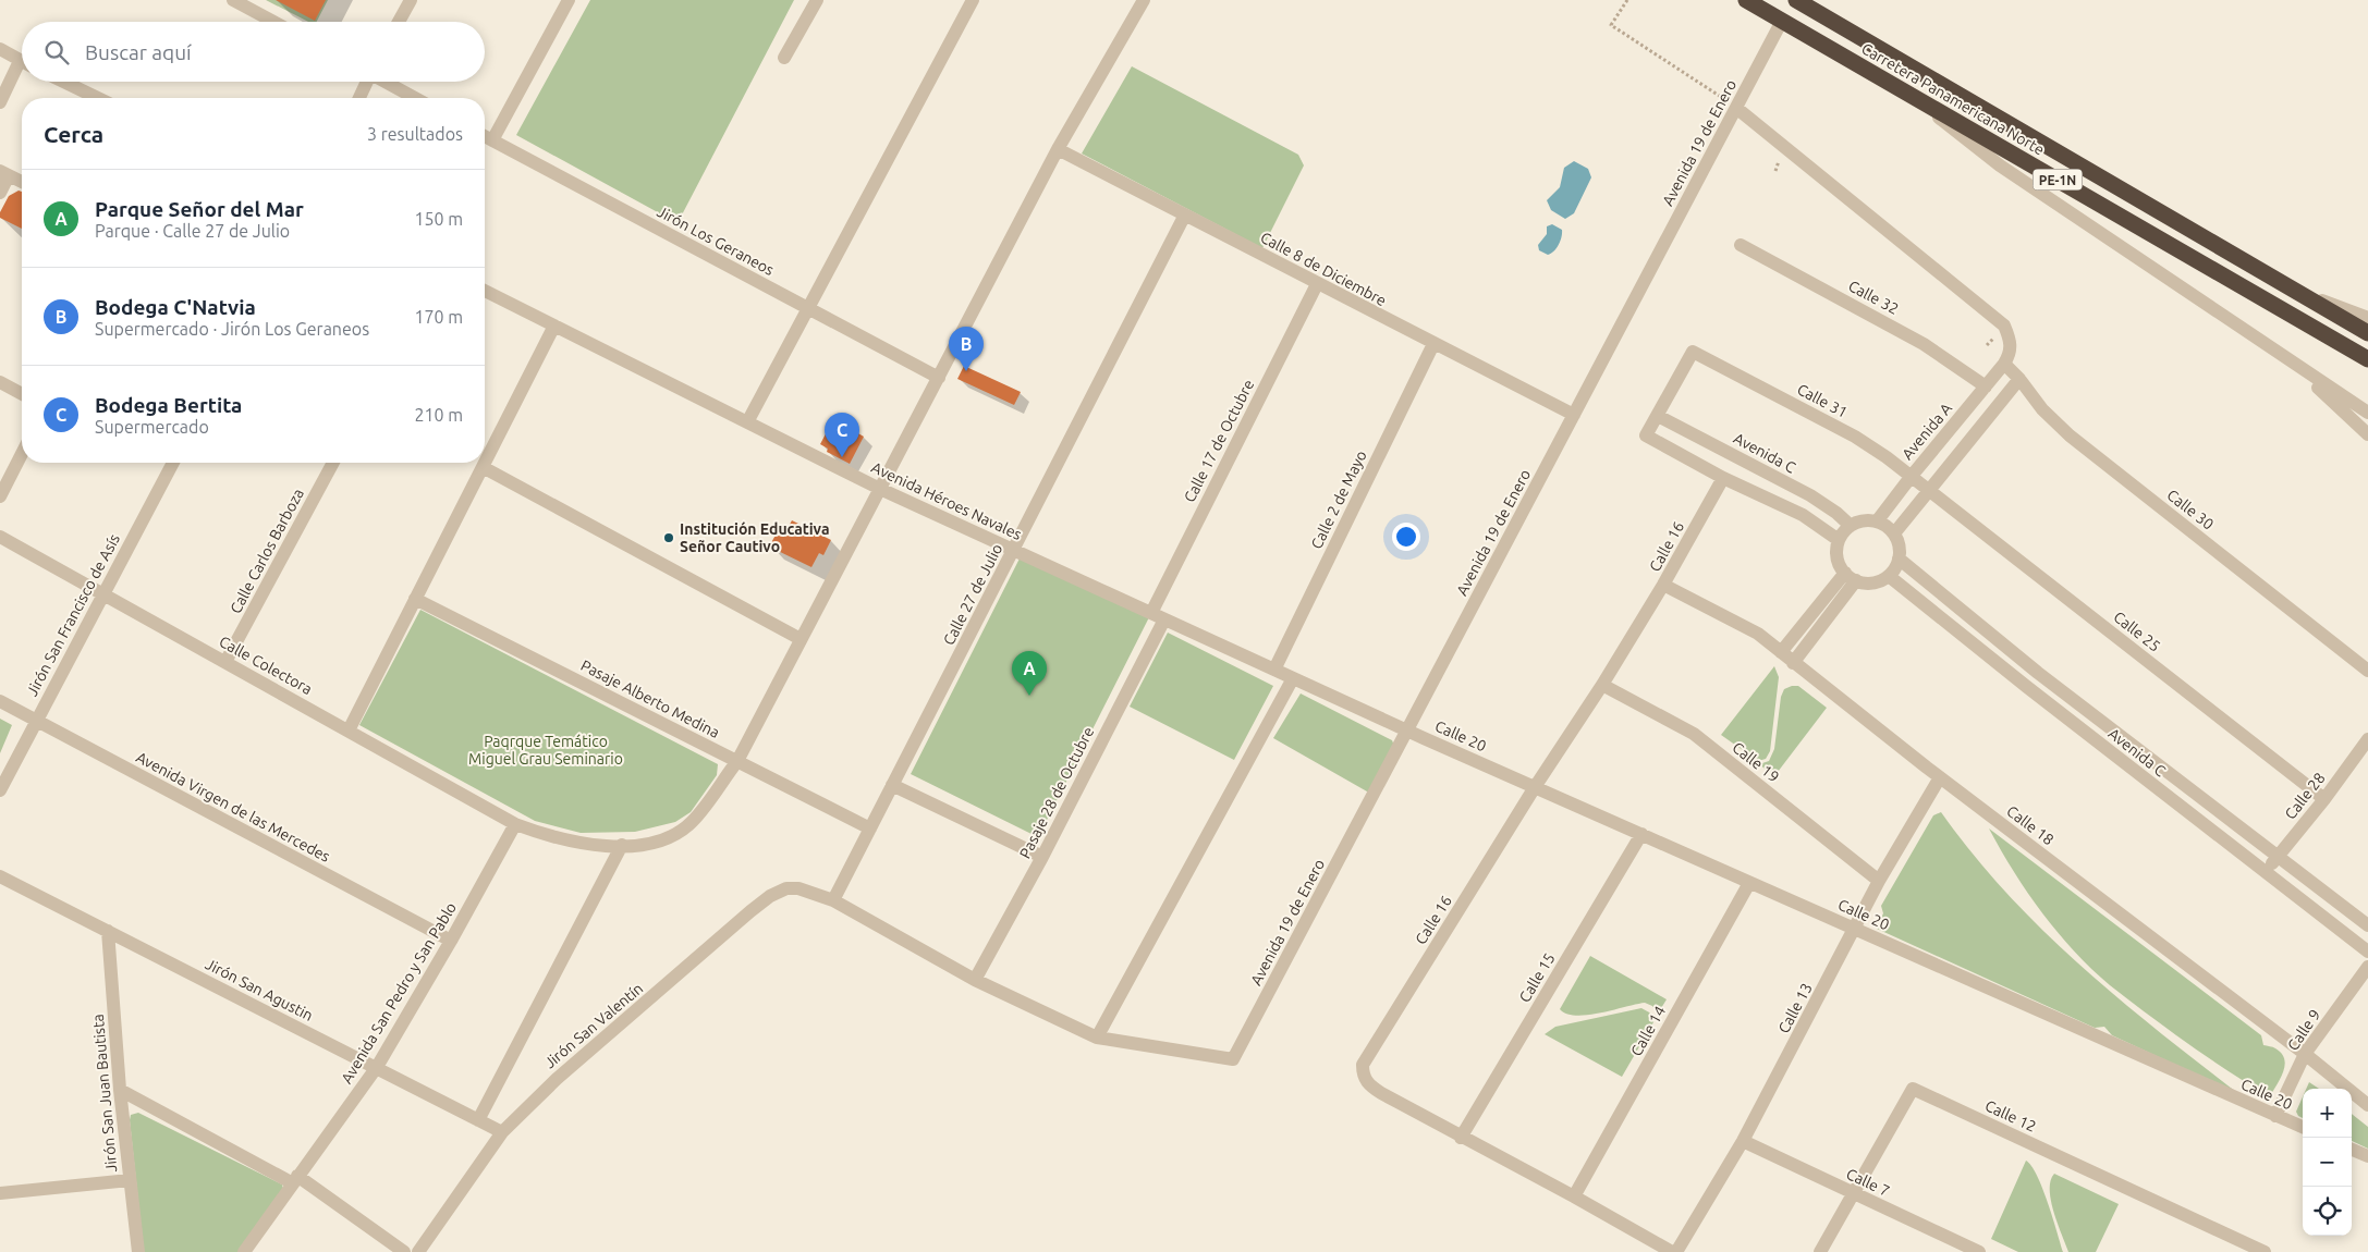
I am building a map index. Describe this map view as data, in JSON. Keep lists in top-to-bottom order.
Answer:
{
  "streets": {
    "highway": ["Carretera Panamericana Norte", "PE-1N"],
    "street": [
      "Avenida 19 de Enero",
      "Jirón Los Geraneos",
      "Calle 8 de Diciembre",
      "Calle 32",
      "Calle 31",
      "Avenida A",
      "Calle 17 de Octubre",
      "Avenida C",
      "Calle 2 de Mayo",
      "Avenida Héroes Navales",
      "Calle 30",
      "Calle 16",
      "Calle Carlos Barboza",
      "Calle 27 de Julio",
      "Jirón San Francisco de Asís",
      "Calle 25",
      "Calle Colectora",
      "Pasaje Alberto Medina",
      "Calle 20",
      "Calle 19",
      "Pasaje 28 de Octubre",
      "Calle 28",
      "Avenida Virgen de las Mercedes",
      "Calle 18",
      "Calle 15",
      "Jirón San Agustin",
      "Avenida San Pedro y San Pablo",
      "Calle 13",
      "Jirón San Valentín",
      "Calle 9",
      "Calle 14",
      "Jirón San Juan Bautista",
      "Calle 12",
      "Calle 7"
    ]
  },
  "crossings": [
    ["Carretera Panamericana Norte", "Avenida 19 de Enero"],
    ["Avenida 19 de Enero", "Calle 8 de Diciembre"],
    ["Avenida 19 de Enero", "Avenida Héroes Navales"],
    ["Avenida 19 de Enero", "Calle 20"],
    ["Avenida 19 de Enero", "Jirón San Valentín"],
    ["Jirón Los Geraneos", "Calle Colectora"],
    ["Calle 8 de Diciembre", "Calle 17 de Octubre"],
    ["Calle 8 de Diciembre", "Calle 2 de Mayo"],
    ["Calle 8 de Diciembre", "Calle 27 de Julio"],
    ["Calle 8 de Diciembre", "Calle Colectora"],
    ["Calle 32", "Avenida A"],
    ["Calle 31", "Avenida A"],
    ["Calle 31", "Avenida C"],
    ["Calle 31", "Calle 25"],
    ["Avenida A", "Avenida C"],
    ["Avenida A", "Calle 30"],
    ["Calle 17 de Octubre", "Avenida Héroes Navales"],
    ["Avenida C", "Calle 28"],
    ["Calle 2 de Mayo", "Avenida Héroes Navales"],
    ["Avenida Héroes Navales", "Calle 27 de Julio"],
    ["Avenida Héroes Navales", "Calle Colectora"],
    ["Avenida Héroes Navales", "Calle 20"],
    ["Avenida Héroes Navales", "Pasaje 28 de Octubre"],
    ["Calle 16", "Calle 20"],
    ["Calle 16", "Calle 19"],
    ["Calle 16", "Calle 18"],
    ["Calle 16", "Calle 15"],
    ["Calle 16", "Calle 14"],
    ["Calle Carlos Barboza", "Calle Colectora"],
    ["Calle 27 de Julio", "Pasaje Alberto Medina"],
    ["Calle 27 de Julio", "Jirón San Valentín"],
    ["Jirón San Francisco de Asís", "Calle Colectora"],
    ["Jirón San Francisco de Asís", "Avenida Virgen de las Mercedes"],
    ["Calle 25", "Calle 28"],
    ["Calle Colectora", "Pasaje Alberto Medina"],
    ["Calle Colectora", "Avenida San Pedro y San Pablo"],
    ["Calle 20", "Calle 15"],
    ["Calle 20", "Calle 13"],
    ["Calle 20", "Calle 9"],
    ["Calle 20", "Calle 14"],
    ["Calle 19", "Calle 13"],
    ["Pasaje 28 de Octubre", "Jirón San Valentín"],
    ["Avenida Virgen de las Mercedes", "Avenida San Pedro y San Pablo"],
    ["Calle 18", "Calle 13"],
    ["Calle 18", "Calle 9"],
    ["Jirón San Agustin", "Avenida San Pedro y San Pablo"],
    ["Jirón San Agustin", "Jirón San Valentín"],
    ["Jirón San Agustin", "Jirón San Juan Bautista"],
    ["Calle 13", "Calle 7"],
    ["Calle 12", "Calle 7"]
  ],
  "parks": ["Paqrque Temático Miguel Grau Seminario"],
  "places": ["Institución Educativa Señor Cautivo"],
  "page": {
    "search": "Buscar aquí",
    "heading": ["Cerca", "3 resultados"],
    "list": [
      {
        "mark": "A",
        "name": "Parque Señor del Mar",
        "note": "Parque · Calle 27 de Julio",
        "value": "150 m"
      },
      {
        "mark": "B",
        "name": "Bodega C'Natvia",
        "note": "Supermercado · Jirón Los Geraneos",
        "value": "170 m"
      },
      {
        "mark": "C",
        "name": "Bodega Bertita",
        "note": "Supermercado",
        "value": "210 m"
      }
    ],
    "pins": ["B", "C", "A"],
    "map_buttons": ["+", "−"]
  }
}
